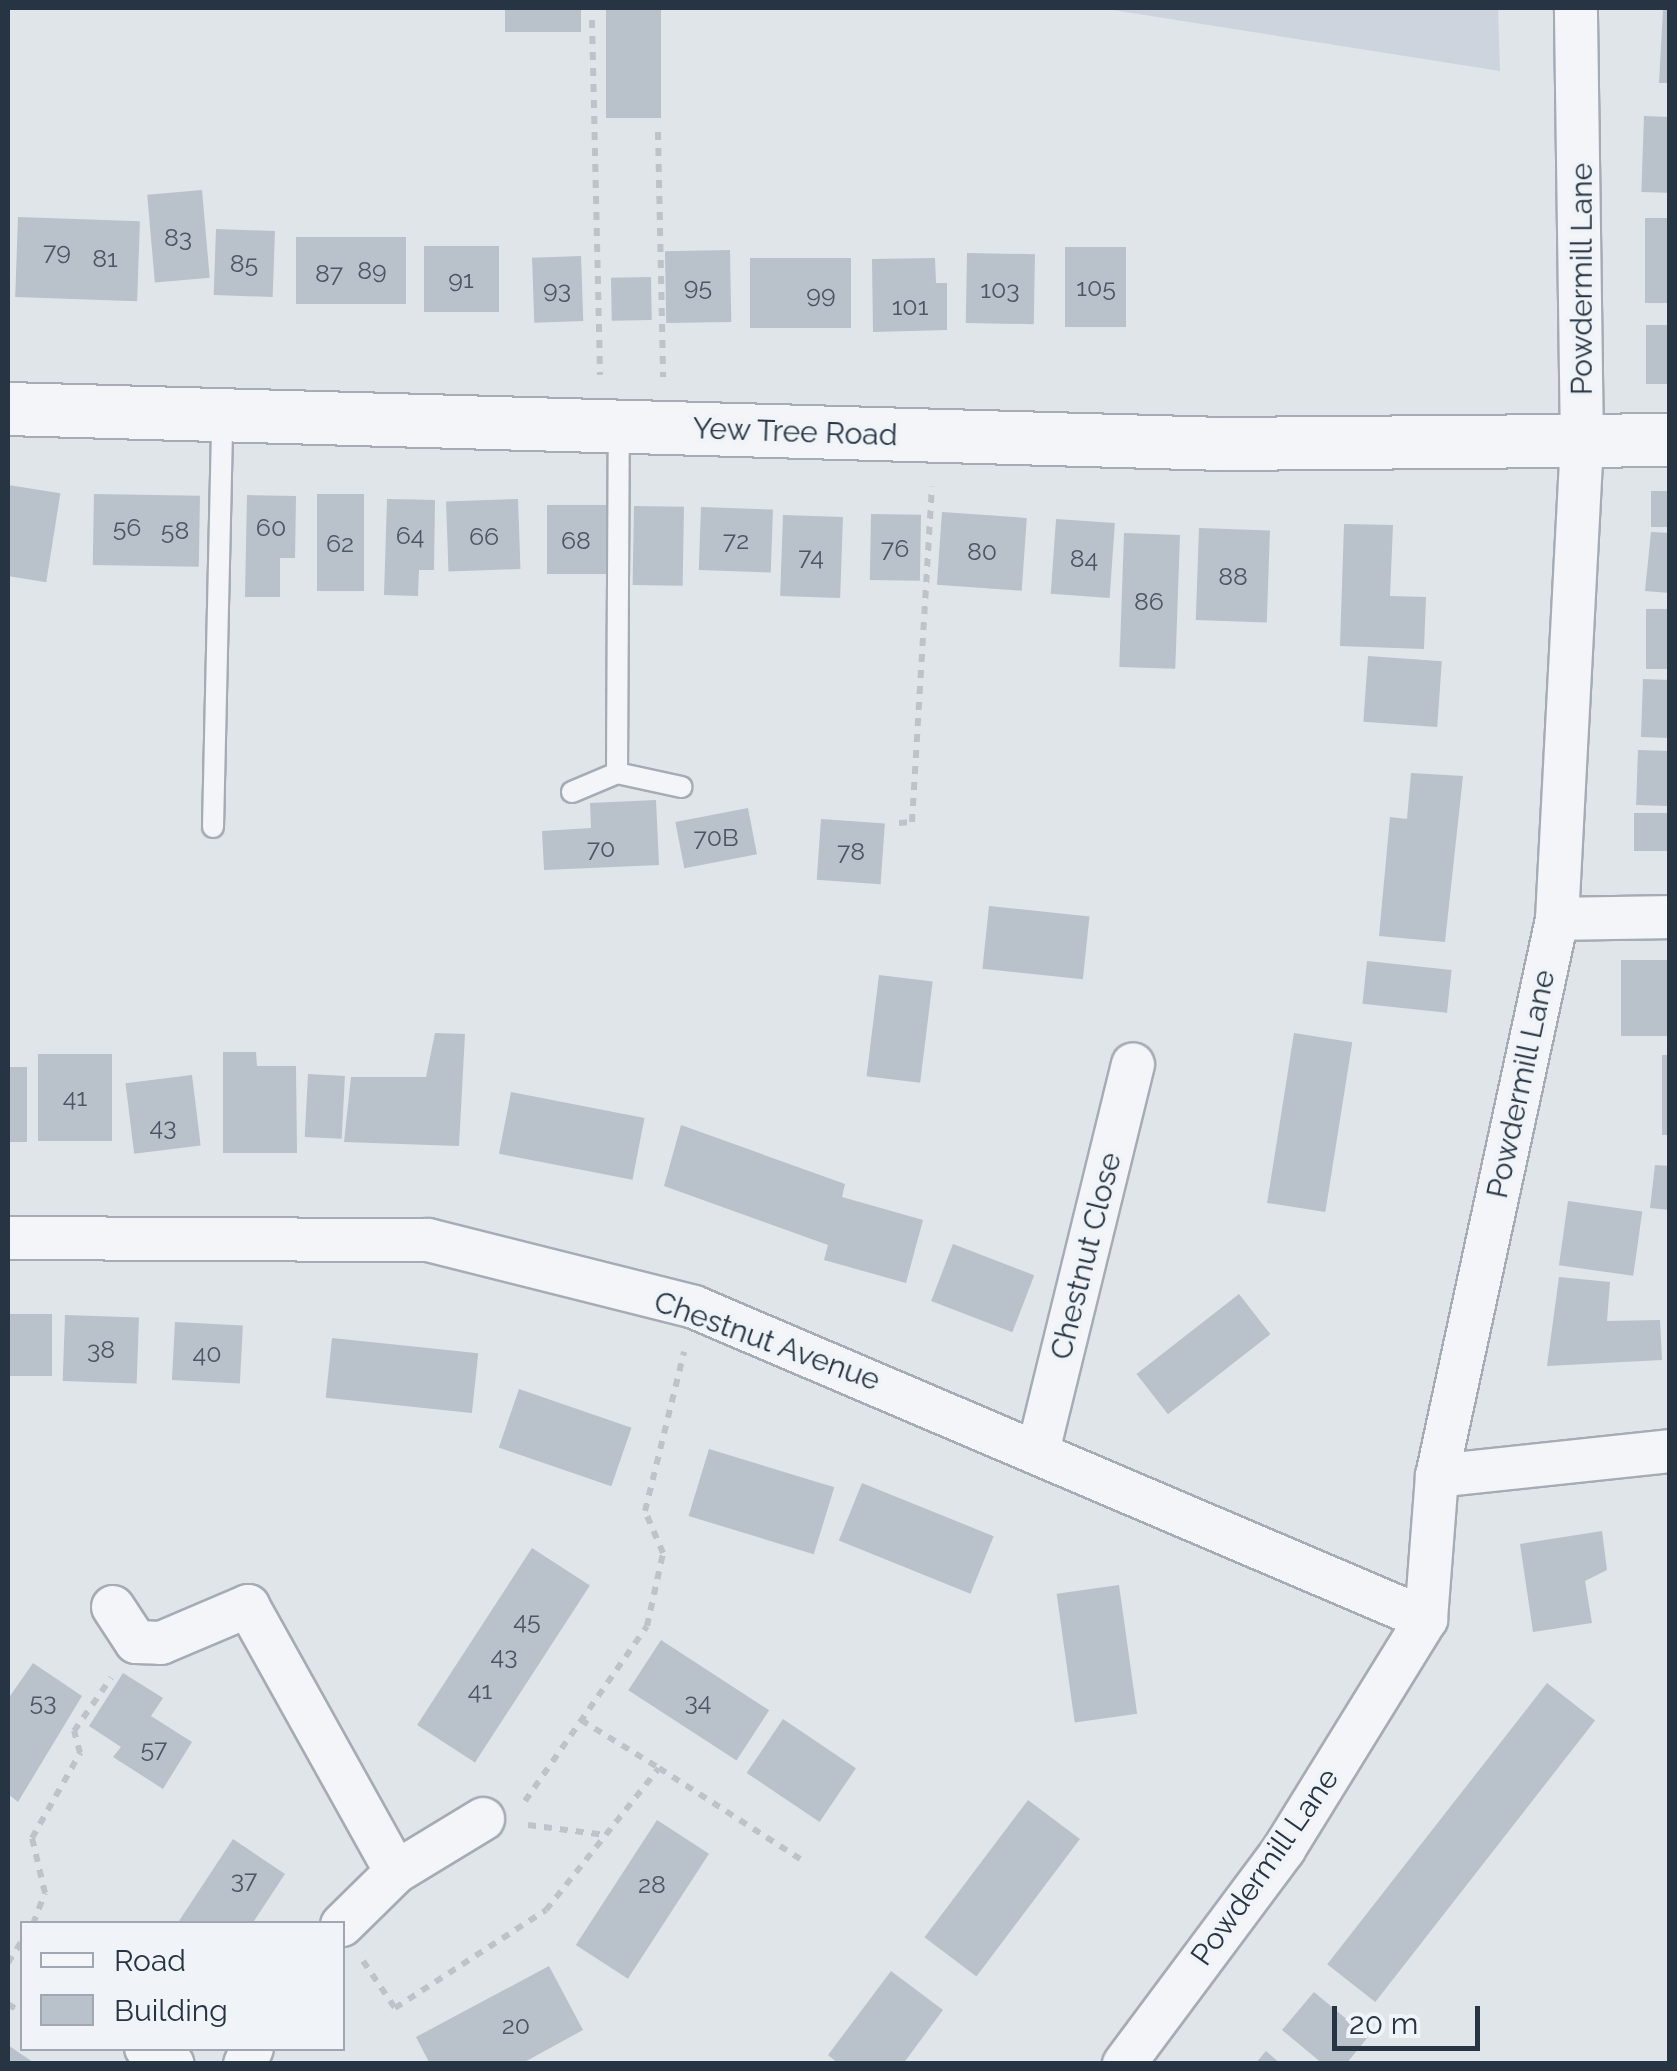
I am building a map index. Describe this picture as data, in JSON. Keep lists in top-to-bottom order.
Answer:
{
  "streets": {
    "street": [
      "Powdermill Lane",
      "Yew Tree Road",
      "Chestnut Close",
      "Chestnut Avenue"
    ]
  },
  "crossings": [
    ["Powdermill Lane", "Yew Tree Road"],
    ["Powdermill Lane", "Chestnut Avenue"],
    ["Chestnut Close", "Chestnut Avenue"]
  ],
  "house_numbers": [
    "83",
    "79",
    "81",
    "85",
    "89",
    "87",
    "91",
    "95",
    "105",
    "93",
    "103",
    "99",
    "101",
    "56",
    "60",
    "58",
    "64",
    "66",
    "68",
    "72",
    "62",
    "76",
    "80",
    "74",
    "84",
    "88",
    "86",
    "70B",
    "70",
    "78",
    "41",
    "43",
    "38",
    "40",
    "45",
    "43",
    "41",
    "53",
    "34",
    "57",
    "37",
    "28",
    "20"
  ],
  "legend": ["Road", "Building"],
  "scale_bar": "20 m"
}
